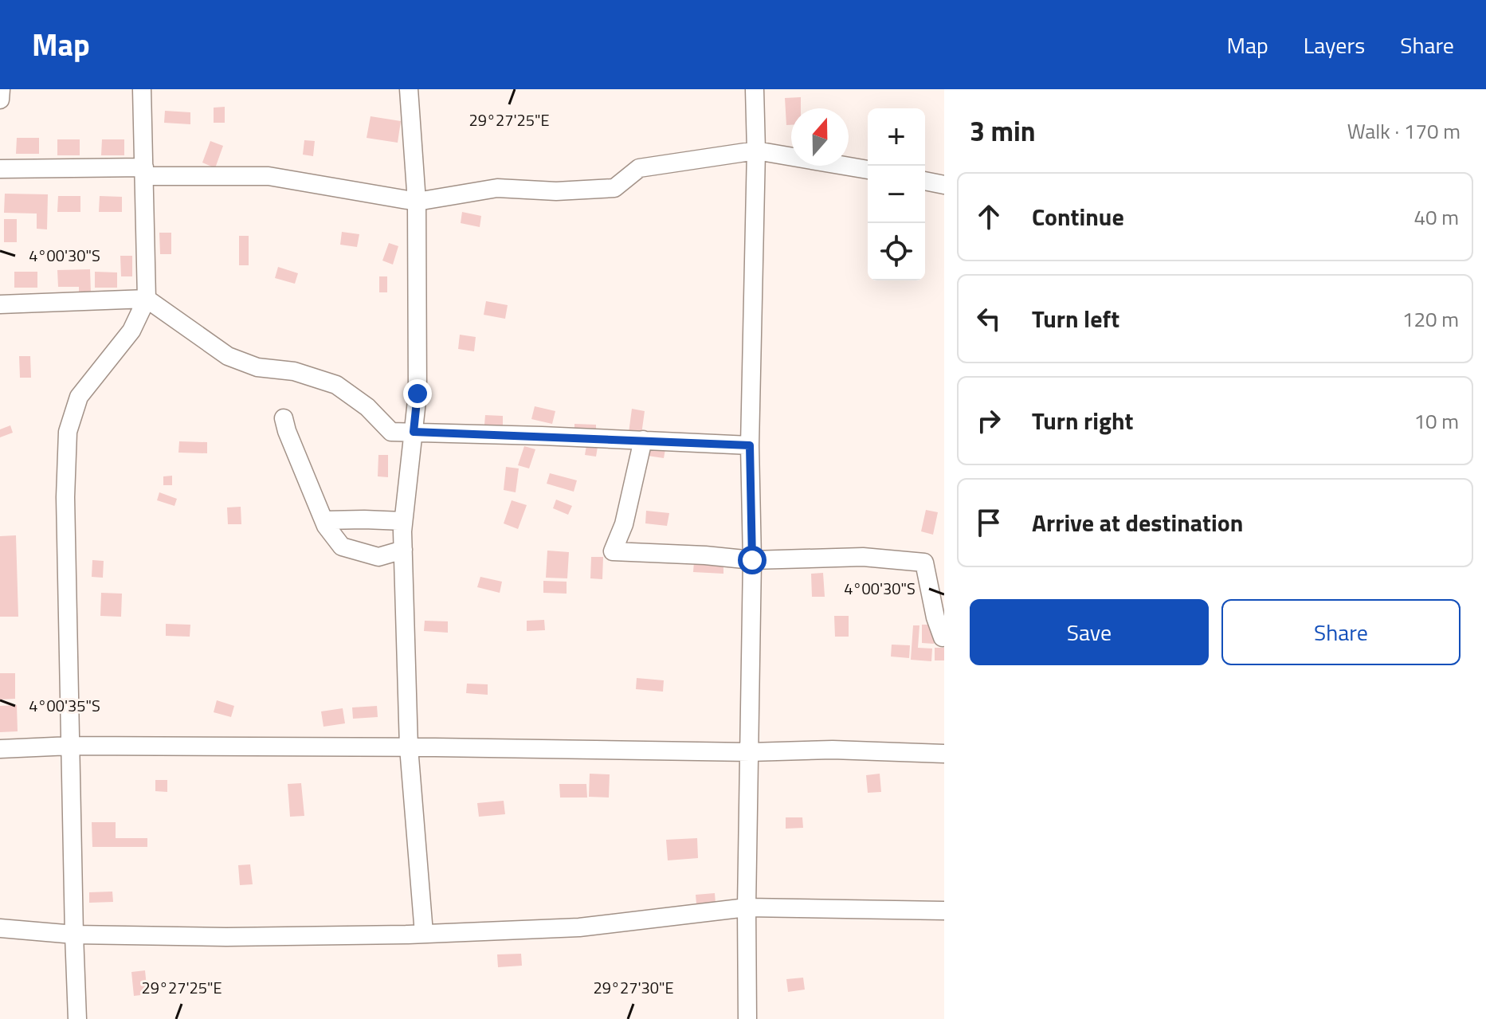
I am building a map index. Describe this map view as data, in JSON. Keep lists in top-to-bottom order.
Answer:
{
  "north": "top",
  "page": {
    "header": "Map",
    "nav": ["Map", "Layers", "Share"],
    "heading": ["3 min", "Walk · 170 m"],
    "map_buttons": ["+", "−"],
    "list": [
      ["Continue", "40 m"],
      ["Turn left", "120 m"],
      ["Turn right", "10 m"],
      "Arrive at destination"
    ],
    "buttons": ["Save", "Share"]
  },
  "coordinates": [
    "29°27'25\"E",
    "4°00'30\"S",
    "4°00'35\"S",
    "29°27'30\"E"
  ]
}
